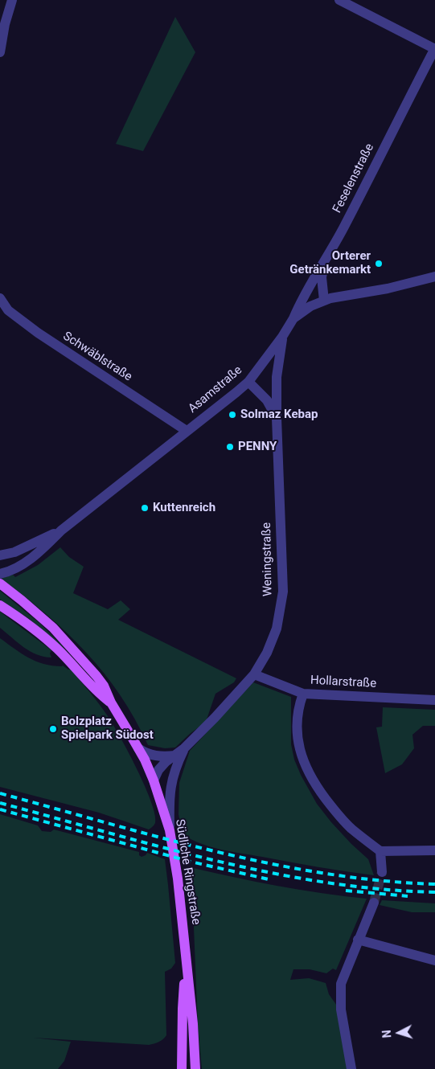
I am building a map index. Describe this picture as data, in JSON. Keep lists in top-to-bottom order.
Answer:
{
  "streets": {
    "main road": ["Südliche Ringstraße"],
    "street": [
      "Feselenstraße",
      "Schwäblstraße",
      "Asamstraße",
      "Weningstraße",
      "Hollarstraße"
    ]
  },
  "crossings": [
    ["Feselenstraße", "Asamstraße"],
    ["Schwäblstraße", "Asamstraße"],
    ["Asamstraße", "Weningstraße"],
    ["Weningstraße", "Hollarstraße"],
    ["Weningstraße", "Südliche Ringstraße"]
  ],
  "places": [
    "Orterer Getränkemarkt",
    "Solmaz Kebap",
    "PENNY",
    "Kuttenreich",
    "Bolzplatz Spielpark Südost"
  ],
  "north": "left"
}
